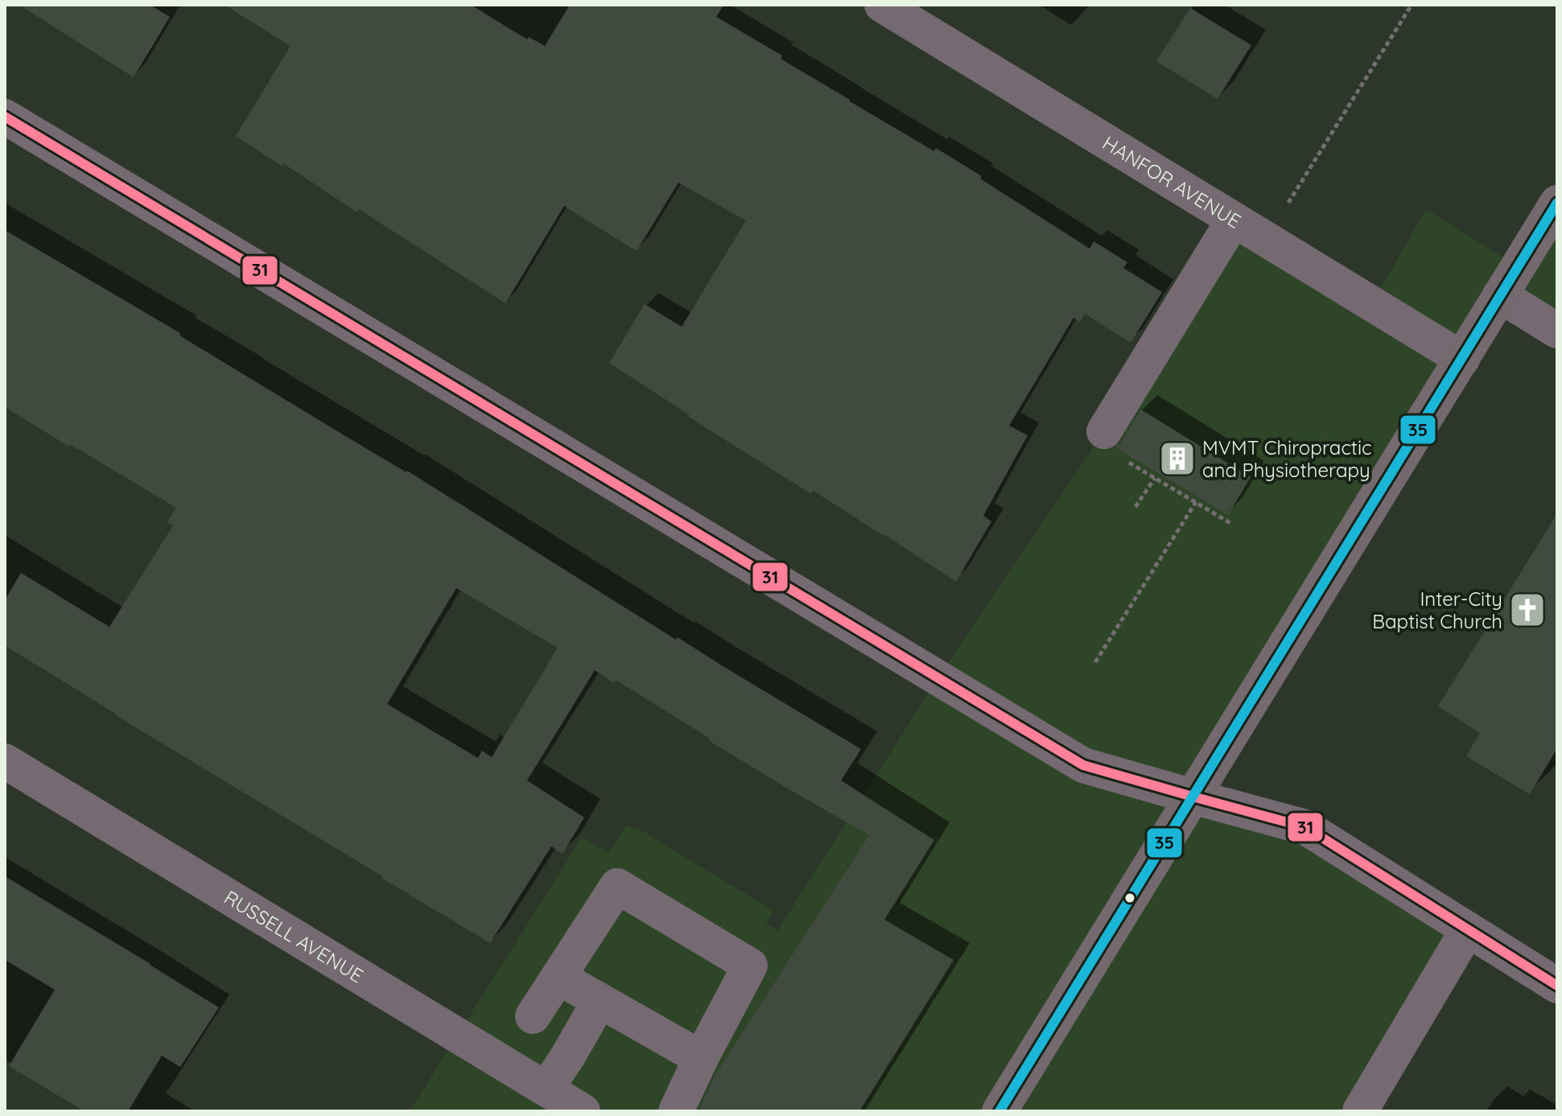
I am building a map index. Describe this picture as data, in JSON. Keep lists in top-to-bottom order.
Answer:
{
  "streets": {
    "street": ["HANFOR AVENUE", "RUSSELL AVENUE"]
  },
  "places": {
    "building": ["MVMT Chiropractic and Physiotherapy"],
    "church": ["Inter-City Baptist Church"]
  },
  "lines": ["transit line 31", "transit line 35"]
}
